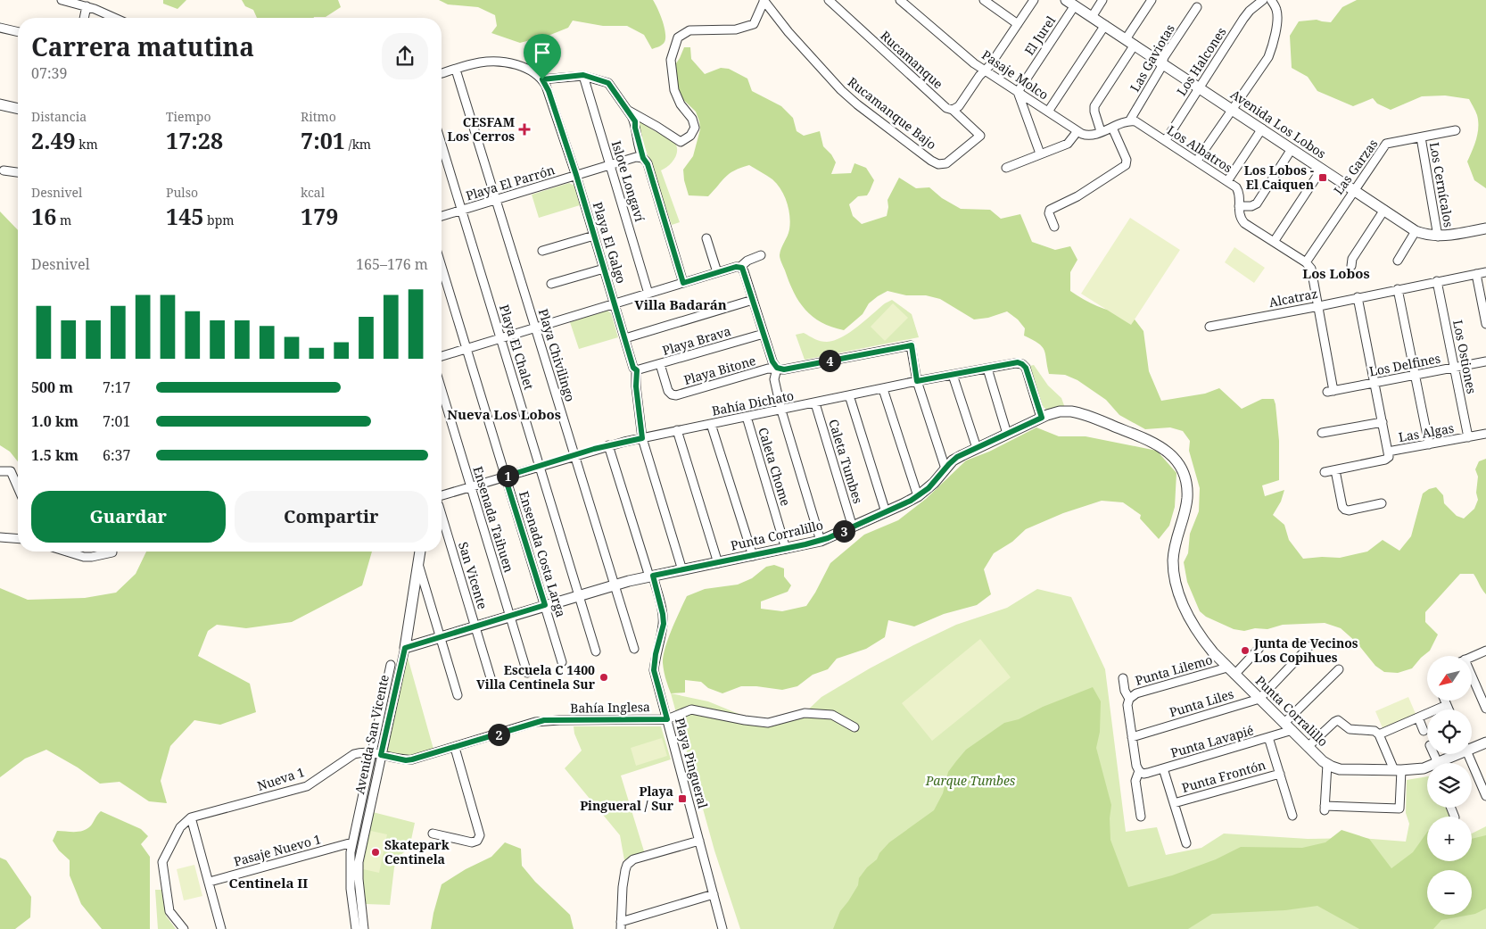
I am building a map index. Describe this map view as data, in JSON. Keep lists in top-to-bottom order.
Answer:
{
  "streets": {
    "street": [
      "El Jurel",
      "Las Gaviotas",
      "Rucamanque",
      "Los Halcones",
      "Pasaje Molco",
      "Rucamanque Bajo",
      "Avenida Los Lobos",
      "Los Albatros",
      "Las Garzas",
      "Islote Longaví",
      "Playa El Parrón",
      "Los Cernícalos",
      "Playa El Galgo",
      "Alcatraz",
      "Playa Brava",
      "Playa El Chalet",
      "Playa Chivilingo",
      "Los Ostiones",
      "Los Delfines",
      "Playa Bitone",
      "Bahía Dichato",
      "Las Algas",
      "Caleta Tumbes",
      "Caleta Chome",
      "Ensenada Taihuen",
      "Punta Corralillo",
      "Ensenada Costa Larga",
      "San Vicente",
      "Punta Lilemo",
      "Punta Liles",
      "Bahía Inglesa",
      "Avenida San Vicente",
      "Punta Lavapié",
      "Playa Pingueral",
      "Punta Frontón",
      "Nueva 1",
      "Pasaje Nuevo 1"
    ]
  },
  "crossings": [
    ["El Jurel", "Pasaje Molco"],
    ["El Jurel", "Avenida Los Lobos"],
    ["Las Gaviotas", "Avenida Los Lobos"],
    ["Las Gaviotas", "Los Albatros"],
    ["Rucamanque", "Rucamanque Bajo"],
    ["Los Halcones", "Avenida Los Lobos"],
    ["Los Halcones", "Los Albatros"],
    ["Avenida Los Lobos", "Las Garzas"],
    ["Avenida Los Lobos", "Los Cernícalos"],
    ["Los Albatros", "Las Garzas"],
    ["Las Garzas", "Los Cernícalos"],
    ["Islote Longaví", "Playa El Parrón"],
    ["Playa El Parrón", "Playa El Galgo"],
    ["Playa El Parrón", "Playa El Chalet"],
    ["Playa El Parrón", "Playa Chivilingo"],
    ["Playa El Galgo", "Playa Brava"],
    ["Playa El Galgo", "Bahía Dichato"],
    ["Playa El Galgo", "Punta Corralillo"],
    ["Alcatraz", "Los Ostiones"],
    ["Alcatraz", "Los Delfines"],
    ["Playa Brava", "Playa Bitone"],
    ["Playa El Chalet", "Bahía Dichato"],
    ["Playa El Chalet", "Punta Corralillo"],
    ["Playa Chivilingo", "Bahía Dichato"],
    ["Playa Chivilingo", "Punta Corralillo"],
    ["Los Ostiones", "Los Delfines"],
    ["Los Ostiones", "Las Algas"],
    ["Playa Bitone", "Bahía Dichato"],
    ["Bahía Dichato", "Caleta Tumbes"],
    ["Bahía Dichato", "Caleta Chome"],
    ["Bahía Dichato", "Ensenada Taihuen"],
    ["Bahía Dichato", "Punta Corralillo"],
    ["Bahía Dichato", "Ensenada Costa Larga"],
    ["Bahía Dichato", "Playa Pingueral"],
    ["Caleta Tumbes", "Punta Corralillo"],
    ["Caleta Chome", "Punta Corralillo"],
    ["Ensenada Taihuen", "Punta Corralillo"],
    ["Punta Corralillo", "Ensenada Costa Larga"],
    ["Punta Corralillo", "San Vicente"],
    ["Punta Corralillo", "Punta Lilemo"],
    ["Punta Corralillo", "Punta Liles"],
    ["Punta Corralillo", "Avenida San Vicente"],
    ["Punta Corralillo", "Punta Lavapié"],
    ["Punta Corralillo", "Playa Pingueral"],
    ["Bahía Inglesa", "Avenida San Vicente"],
    ["Bahía Inglesa", "Playa Pingueral"],
    ["Bahía Inglesa", "Nueva 1"],
    ["Avenida San Vicente", "Nueva 1"],
    ["Avenida San Vicente", "Pasaje Nuevo 1"]
  ],
  "districts": [
    "Los Lobos",
    "Villa Badarán",
    "Nueva Los Lobos",
    "Centinela II"
  ],
  "parks": ["Parque Tumbes"],
  "places": {
    "health": ["CESFAM Los Cerros"],
    "transit": ["Los Lobos - El Caiquen", "Playa Pingueral / Sur"],
    "other": ["Junta de Vecinos Los Copihues", "Escuela C 1400 Villa Centinela Sur", "Skatepark Centinela"]
  },
  "north": "bottom left",
  "page": {
    "heading": ["Carrera matutina", "07:39"],
    "stats": [
      ["Distancia", "2.49 km"],
      ["Tiempo", "17:28"],
      ["Ritmo", "7:01 /km"],
      ["Desnivel", "16 m"],
      ["Pulso", "145 bpm"],
      ["kcal", "179"]
    ],
    "chart": ["Desnivel", "165–176 m"],
    "pins": [
      "4",
      "1",
      "3",
      "2"
    ],
    "list": [
      {
        "name": "500 m",
        "note": "7:17"
      },
      {
        "name": "1.0 km",
        "note": "7:01"
      },
      {
        "name": "1.5 km",
        "note": "6:37"
      }
    ],
    "buttons": ["Guardar", "Compartir"],
    "map_buttons": ["+", "−"]
  }
}
